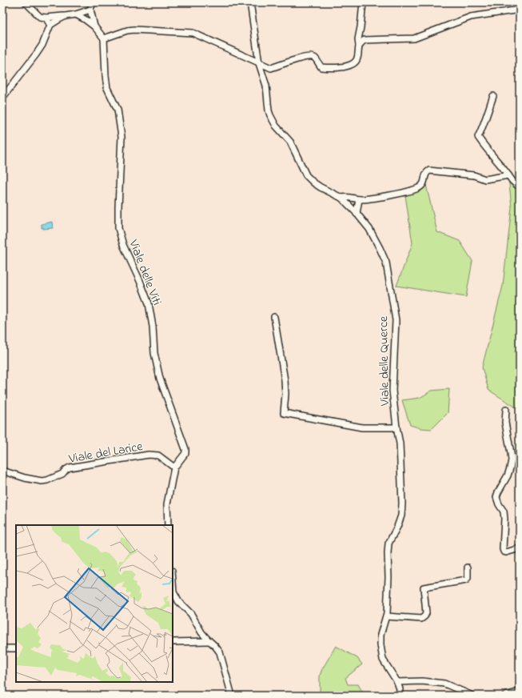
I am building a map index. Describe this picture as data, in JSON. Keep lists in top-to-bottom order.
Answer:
{
  "streets": {
    "street": ["Viale delle Viti", "Viale delle Querce", "Viale del Larice"]
  },
  "crossings": [
    ["Viale delle Viti", "Viale del Larice"]
  ]
}
